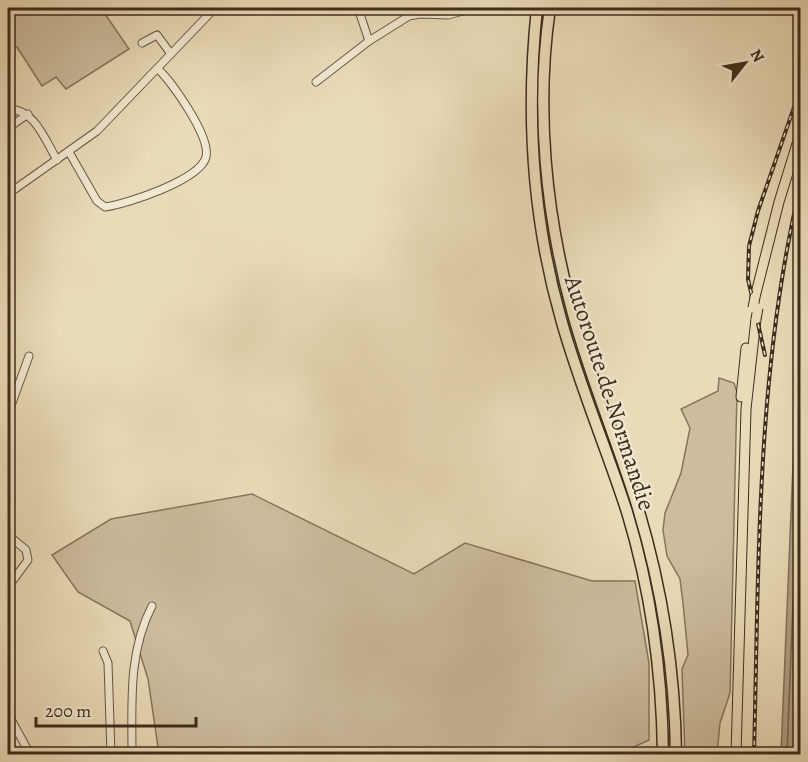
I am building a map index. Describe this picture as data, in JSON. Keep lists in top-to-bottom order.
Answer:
{
  "streets": {
    "highway": ["Autoroute de Normandie"]
  },
  "scale_bar": "200 m",
  "north": "top right"
}
